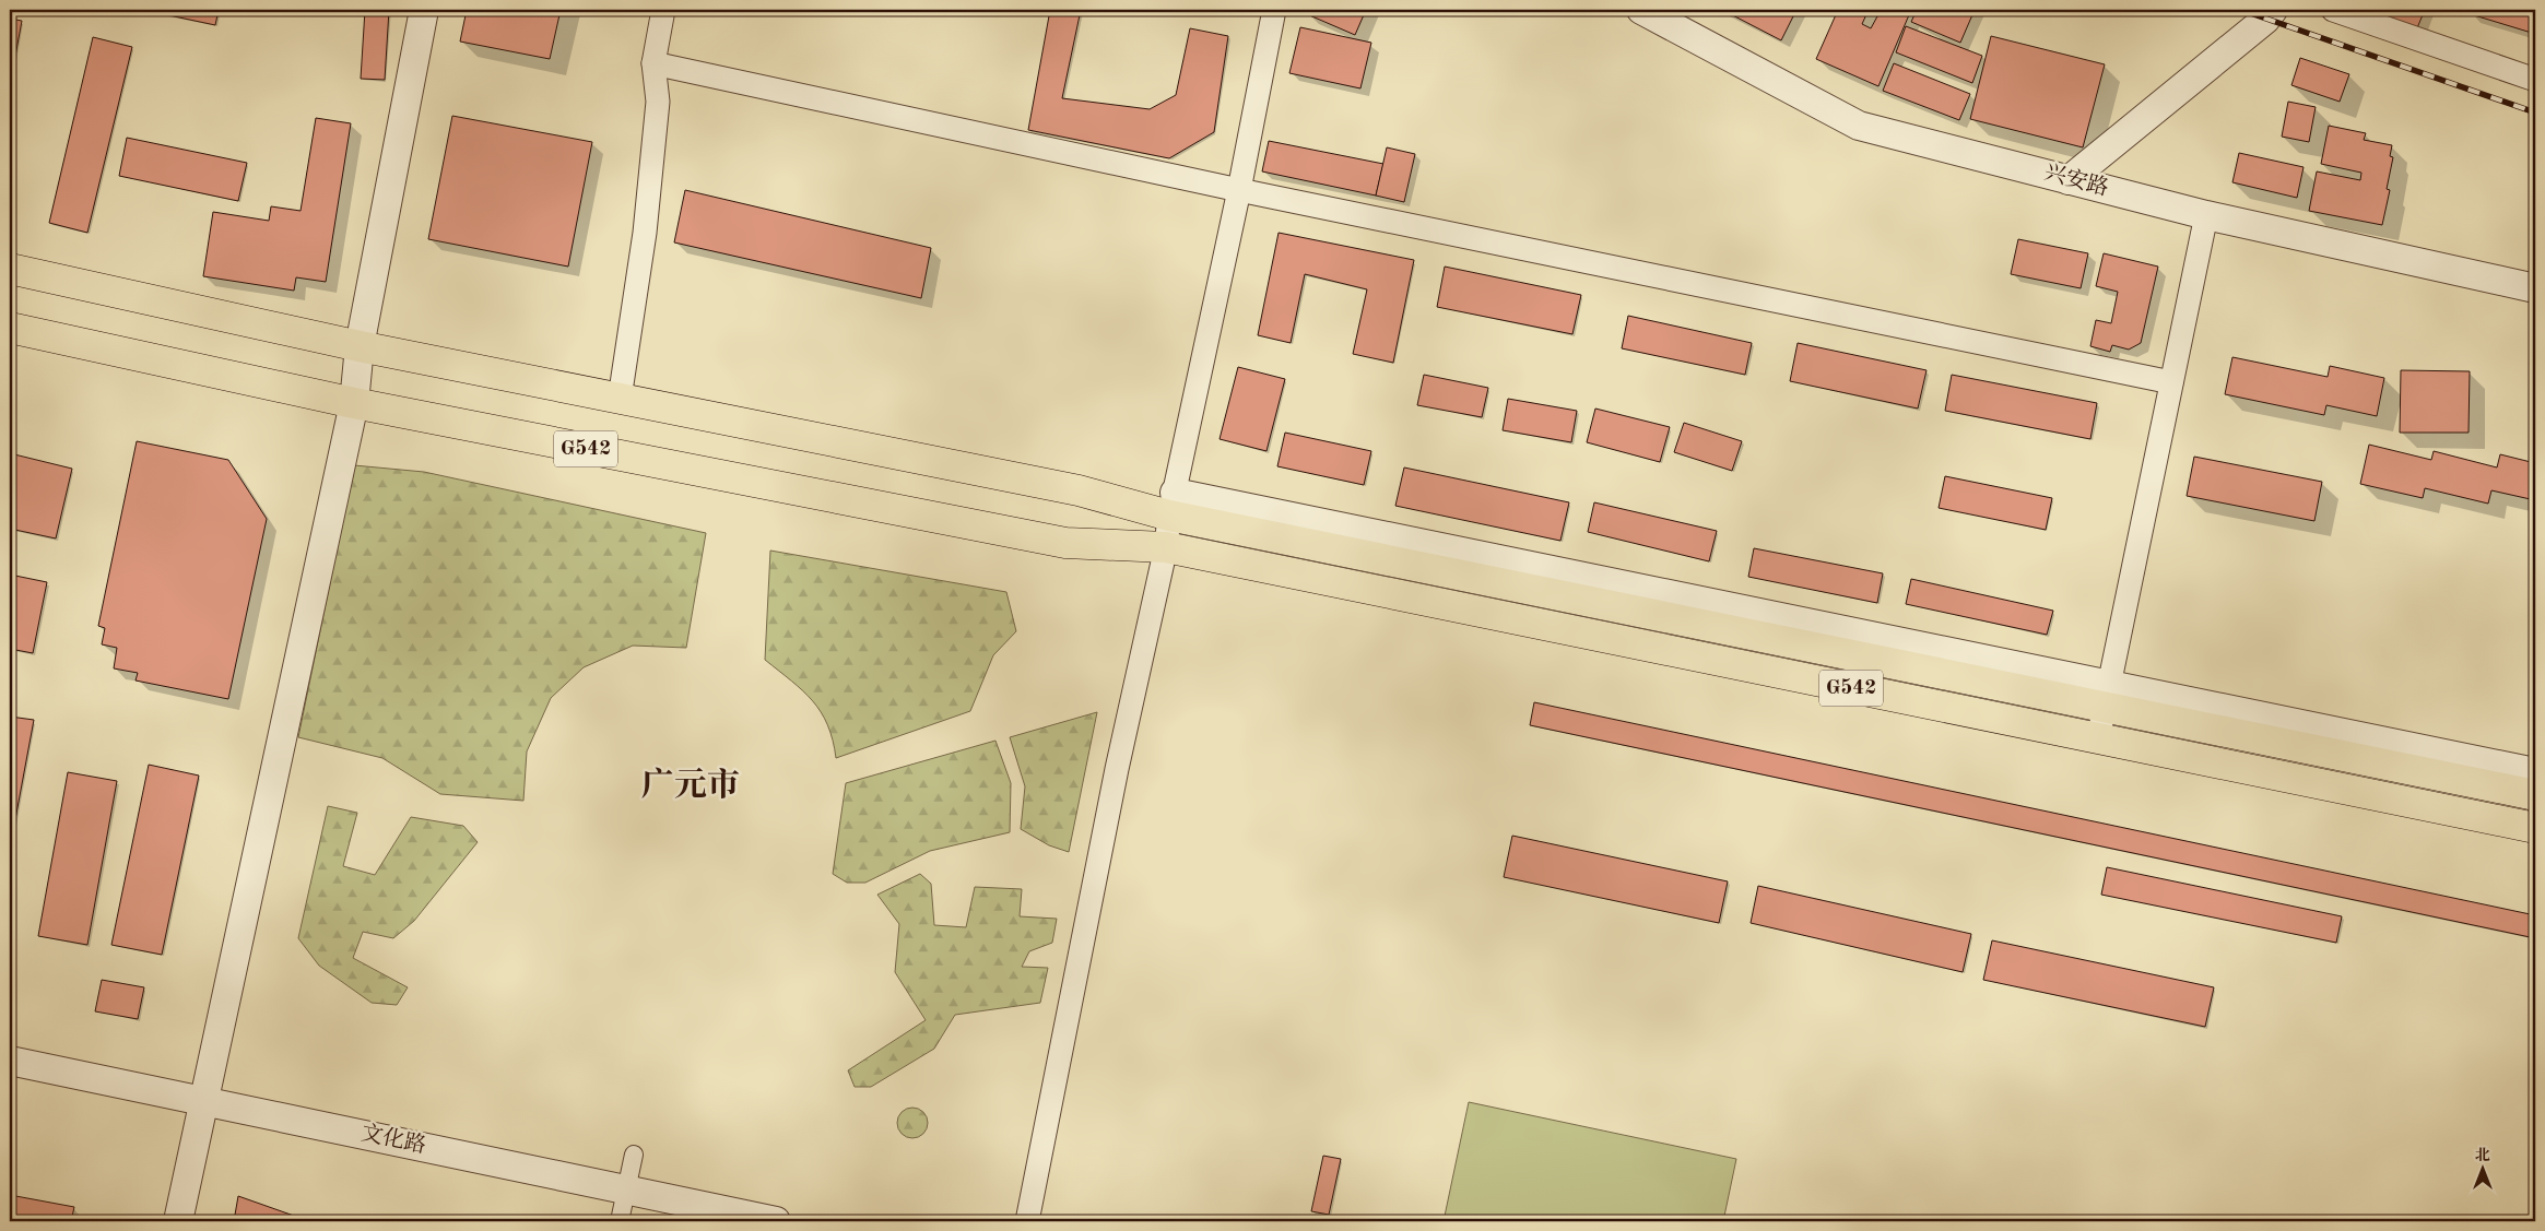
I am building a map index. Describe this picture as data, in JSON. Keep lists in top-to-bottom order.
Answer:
{
  "streets": {
    "highway": ["G542"],
    "street": ["兴安路", "文化路"]
  },
  "districts": ["广元市"],
  "north": "top"
}
